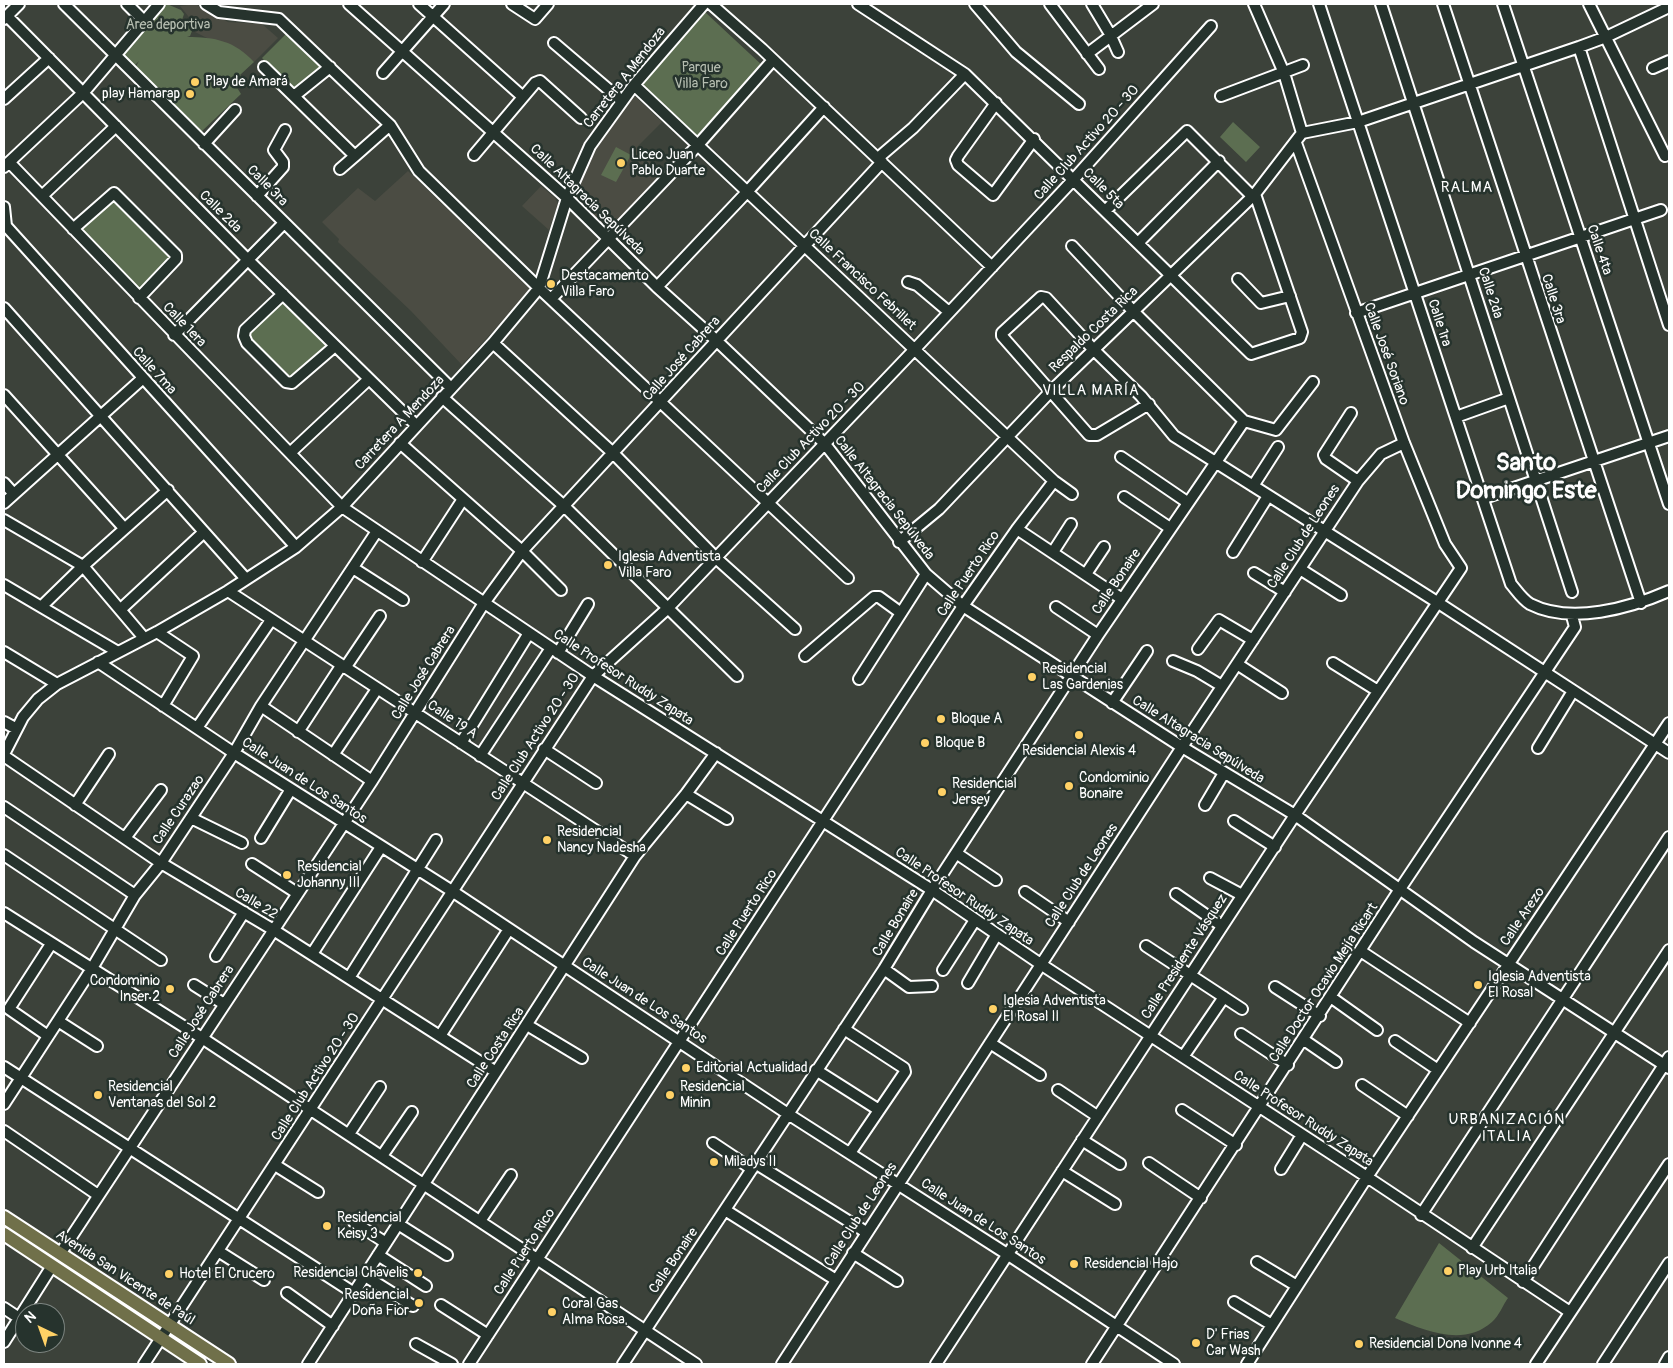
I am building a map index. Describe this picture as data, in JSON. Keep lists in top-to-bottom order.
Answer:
{
  "streets": {
    "main road": ["Avenida San Vicente de Paúl"],
    "street": [
      "Carretera A Mendoza",
      "Calle Club Activo 20 - 30",
      "Calle 3ra",
      "Calle 5ta",
      "Calle Altagracia Sepúlveda",
      "Calle 2da",
      "Calle 4ta",
      "Calle Francisco Febrillet",
      "Calle 1ra",
      "Calle 1era",
      "Respaldo Costa Rica",
      "Calle José Soriano",
      "Calle José Cabrera",
      "Calle 7ma",
      "Calle Club de Leones",
      "Calle Puerto Rico",
      "Calle Bonaire",
      "Calle Profesor Ruddy Zapata",
      "Calle 19 A",
      "Calle Juan de Los Santos",
      "Calle Curazao",
      "Calle 22",
      "Calle Arezo",
      "Calle Presidente Vásquez",
      "Calle Doctor Ocavio Mejía Ricart",
      "Calle Costa Rica"
    ]
  },
  "crossings": [
    ["Carretera A Mendoza", "Calle 3ra"],
    ["Carretera A Mendoza", "Calle Altagracia Sepúlveda"],
    ["Carretera A Mendoza", "Calle 2da"],
    ["Carretera A Mendoza", "Calle Francisco Febrillet"],
    ["Carretera A Mendoza", "Calle 1era"],
    ["Carretera A Mendoza", "Calle 7ma"],
    ["Carretera A Mendoza", "Calle Profesor Ruddy Zapata"],
    ["Carretera A Mendoza", "Calle 19 A"],
    ["Carretera A Mendoza", "Calle Juan de Los Santos"],
    ["Carretera A Mendoza", "Calle 22"],
    ["Calle Club Activo 20 - 30", "Calle 5ta"],
    ["Calle Club Activo 20 - 30", "Calle Altagracia Sepúlveda"],
    ["Calle Club Activo 20 - 30", "Calle Francisco Febrillet"],
    ["Calle Club Activo 20 - 30", "Calle Profesor Ruddy Zapata"],
    ["Calle Club Activo 20 - 30", "Calle 19 A"],
    ["Calle Club Activo 20 - 30", "Calle Juan de Los Santos"],
    ["Calle Club Activo 20 - 30", "Calle 22"],
    ["Calle Club Activo 20 - 30", "Avenida San Vicente de Paúl"],
    ["Calle 5ta", "Respaldo Costa Rica"],
    ["Calle 5ta", "Calle José Cabrera"],
    ["Calle Altagracia Sepúlveda", "Respaldo Costa Rica"],
    ["Calle Altagracia Sepúlveda", "Calle José Cabrera"],
    ["Calle Altagracia Sepúlveda", "Calle Club de Leones"],
    ["Calle Altagracia Sepúlveda", "Calle Puerto Rico"],
    ["Calle Altagracia Sepúlveda", "Calle Bonaire"],
    ["Calle Altagracia Sepúlveda", "Calle Arezo"],
    ["Calle Altagracia Sepúlveda", "Calle Presidente Vásquez"],
    ["Calle Altagracia Sepúlveda", "Calle Doctor Ocavio Mejía Ricart"],
    ["Calle Francisco Febrillet", "Respaldo Costa Rica"],
    ["Calle Francisco Febrillet", "Calle José Cabrera"],
    ["Calle Francisco Febrillet", "Calle Puerto Rico"],
    ["Calle 1ra", "Calle Doctor Ocavio Mejía Ricart"],
    ["Calle 1era", "Calle Profesor Ruddy Zapata"],
    ["Respaldo Costa Rica", "Calle José Soriano"],
    ["Calle José Soriano", "Calle Club de Leones"],
    ["Calle José Soriano", "Calle Presidente Vásquez"],
    ["Calle José Cabrera", "Calle Profesor Ruddy Zapata"],
    ["Calle José Cabrera", "Calle 19 A"],
    ["Calle José Cabrera", "Calle Juan de Los Santos"],
    ["Calle José Cabrera", "Calle 22"],
    ["Calle José Cabrera", "Avenida San Vicente de Paúl"],
    ["Calle Club de Leones", "Calle Profesor Ruddy Zapata"],
    ["Calle Club de Leones", "Calle Juan de Los Santos"],
    ["Calle Puerto Rico", "Calle Profesor Ruddy Zapata"],
    ["Calle Puerto Rico", "Calle Juan de Los Santos"],
    ["Calle Bonaire", "Calle Profesor Ruddy Zapata"],
    ["Calle Bonaire", "Calle Juan de Los Santos"],
    ["Calle Profesor Ruddy Zapata", "Calle Curazao"],
    ["Calle Profesor Ruddy Zapata", "Calle Arezo"],
    ["Calle Profesor Ruddy Zapata", "Calle Presidente Vásquez"],
    ["Calle Profesor Ruddy Zapata", "Calle Doctor Ocavio Mejía Ricart"],
    ["Calle Profesor Ruddy Zapata", "Calle Costa Rica"],
    ["Calle 19 A", "Calle Curazao"],
    ["Calle 19 A", "Calle Costa Rica"],
    ["Calle Juan de Los Santos", "Calle Curazao"],
    ["Calle Juan de Los Santos", "Calle Presidente Vásquez"],
    ["Calle Juan de Los Santos", "Calle Doctor Ocavio Mejía Ricart"],
    ["Calle Juan de Los Santos", "Calle Costa Rica"],
    ["Calle Curazao", "Calle 22"],
    ["Calle 22", "Calle Costa Rica"]
  ],
  "districts": [
    "RALMA",
    "VILLA MARÍA",
    "Santo Domingo Este",
    "URBANIZACIÓN ITALIA"
  ],
  "parks": ["Area deportiva", "Parque Villa Faro"],
  "places": [
    "Play de Amará",
    "play Hamarap",
    "Liceo Juan Pablo Duarte",
    "Destacamento Villa Faro",
    "Iglesia Adventista Villa Faro",
    "Residencial Las Gardenias",
    "Bloque A",
    "Residencial Alexis 4",
    "Bloque B",
    "Condominio Bonaire",
    "Residencial Jersey",
    "Residencial Nancy Nadesha",
    "Residencial Johanny III",
    "Iglesia Adventista El Rosal",
    "Condominio Inser 2",
    "Iglesia Adventista El Rosal II",
    "Editorial Actualidad",
    "Residencial Ventanas del Sol 2",
    "Residencial Minin",
    "Miladys II",
    "Residencial Keisy 3",
    "Residencial Hajo",
    "Play Urb Italia",
    "Residencial Chavelis",
    "Hotel El Crucero",
    "Residencial Doña Fior",
    "Coral Gas Alma Rosa.",
    "D' Frias Car Wash",
    "Residencial Dona Ivonne 4"
  ],
  "north": "top left"
}
